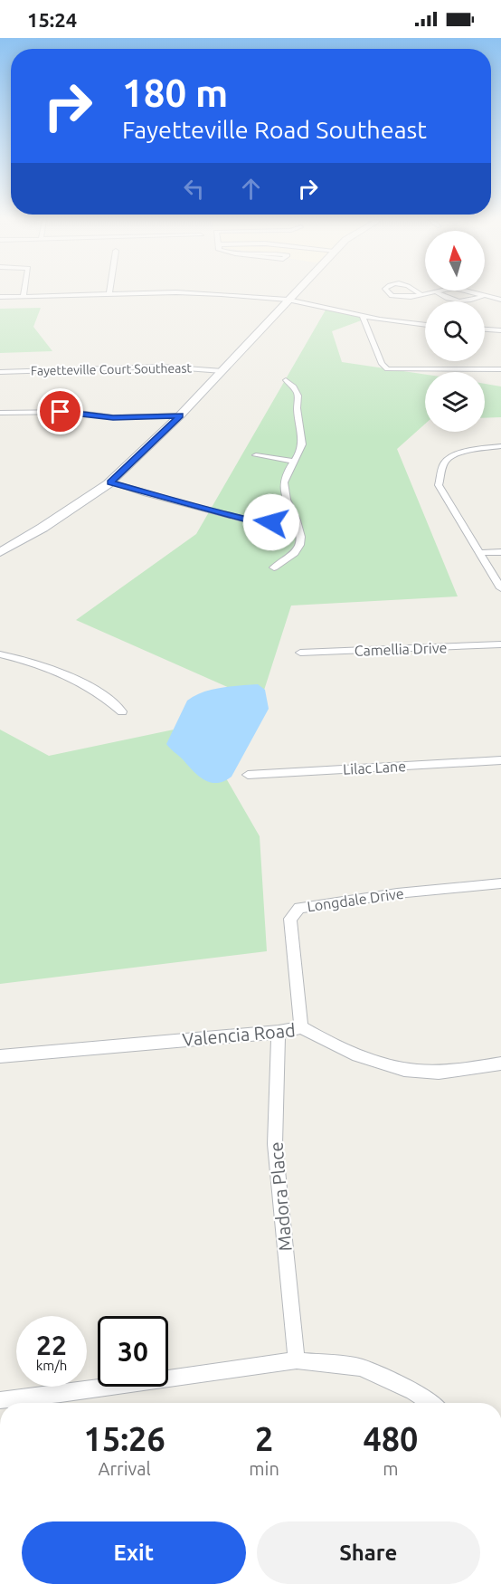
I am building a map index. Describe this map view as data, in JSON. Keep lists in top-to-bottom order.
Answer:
{
  "streets": {
    "street": [
      "Fayetteville Court Southeast",
      "Camellia Drive",
      "Lilac Lane",
      "Longdale Drive",
      "Valencia Road",
      "Madora Place"
    ]
  },
  "crossings": [
    ["Longdale Drive", "Valencia Road"],
    ["Valencia Road", "Madora Place"]
  ],
  "north": "top",
  "page": {
    "status": "15:24",
    "turn": ["180 m", "Fayetteville Road Southeast"],
    "speed": "22 km/h",
    "limit": "30",
    "eta": [
      "15:26",
      "Arrival",
      "2",
      "min",
      "480",
      "m"
    ],
    "buttons": ["Exit", "Share"]
  }
}
